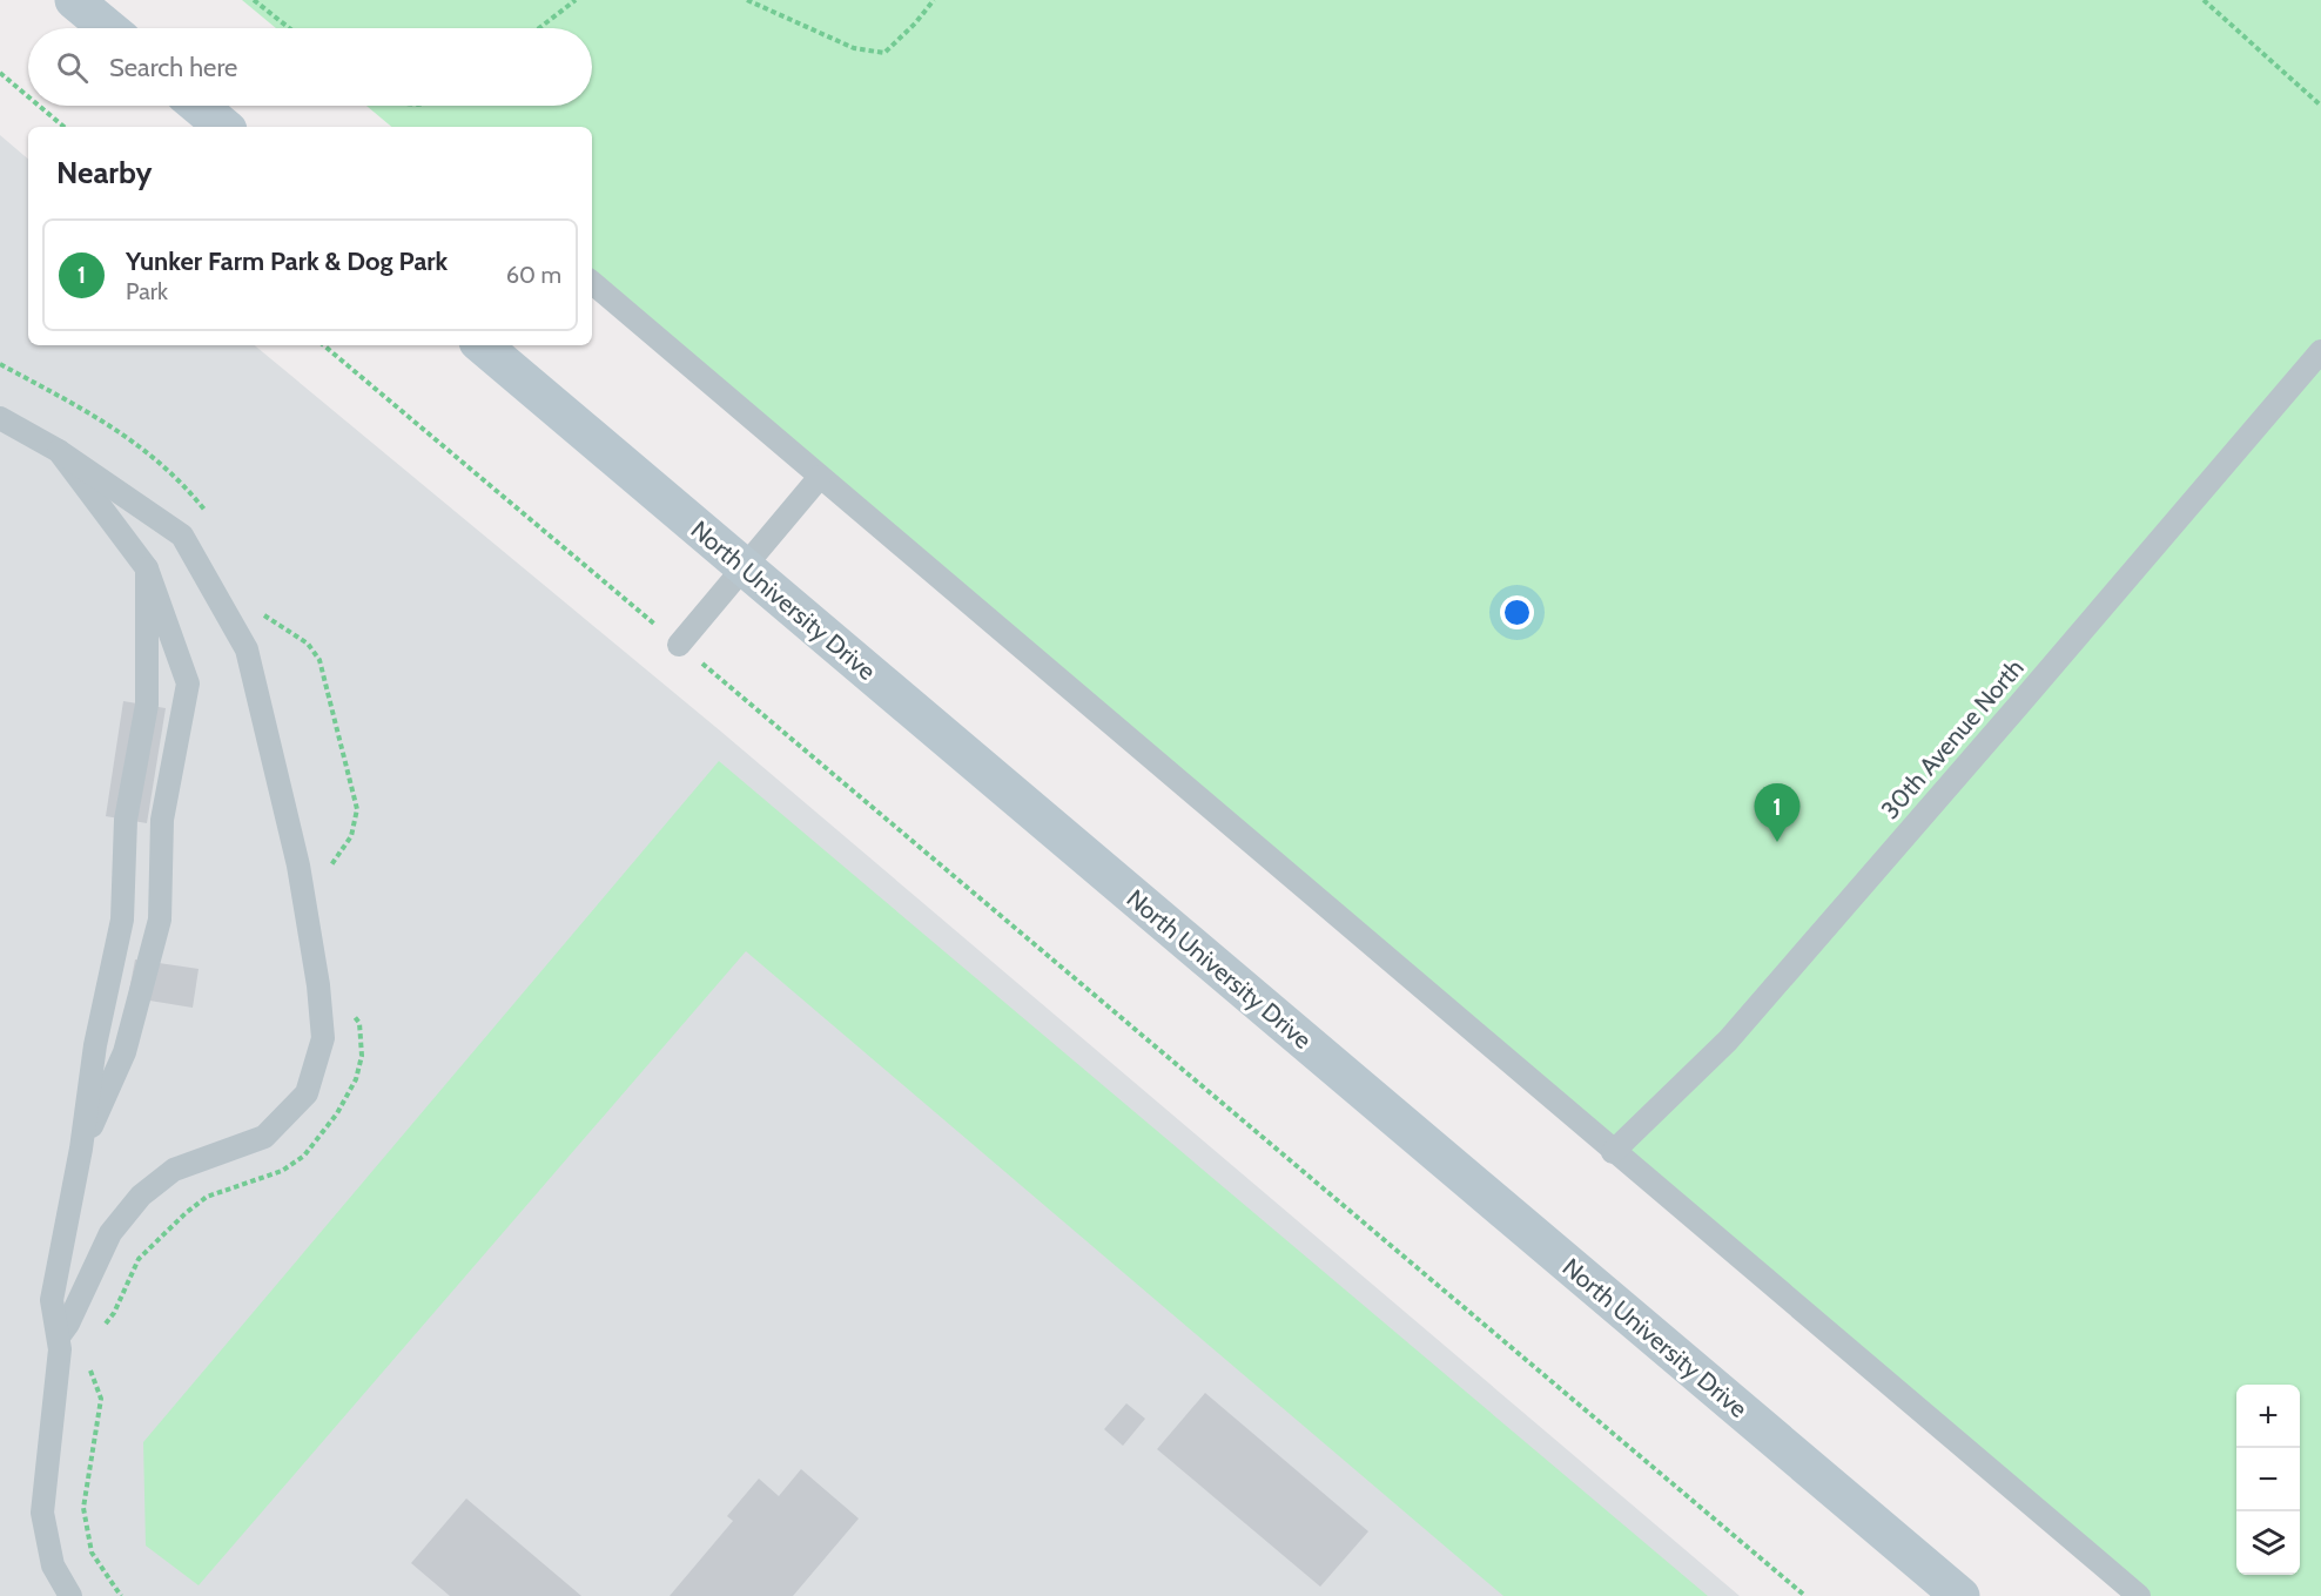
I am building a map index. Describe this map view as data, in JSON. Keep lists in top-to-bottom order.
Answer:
{
  "streets": {
    "main road": ["North University Drive"],
    "lane": ["30th Avenue North"]
  },
  "page": {
    "search": "Search here",
    "heading": "Nearby",
    "list": [
      {
        "mark": "1",
        "name": "Yunker Farm Park & Dog Park",
        "note": "Park",
        "value": "60 m"
      }
    ],
    "pins": "1",
    "map_buttons": ["+", "−"]
  }
}
